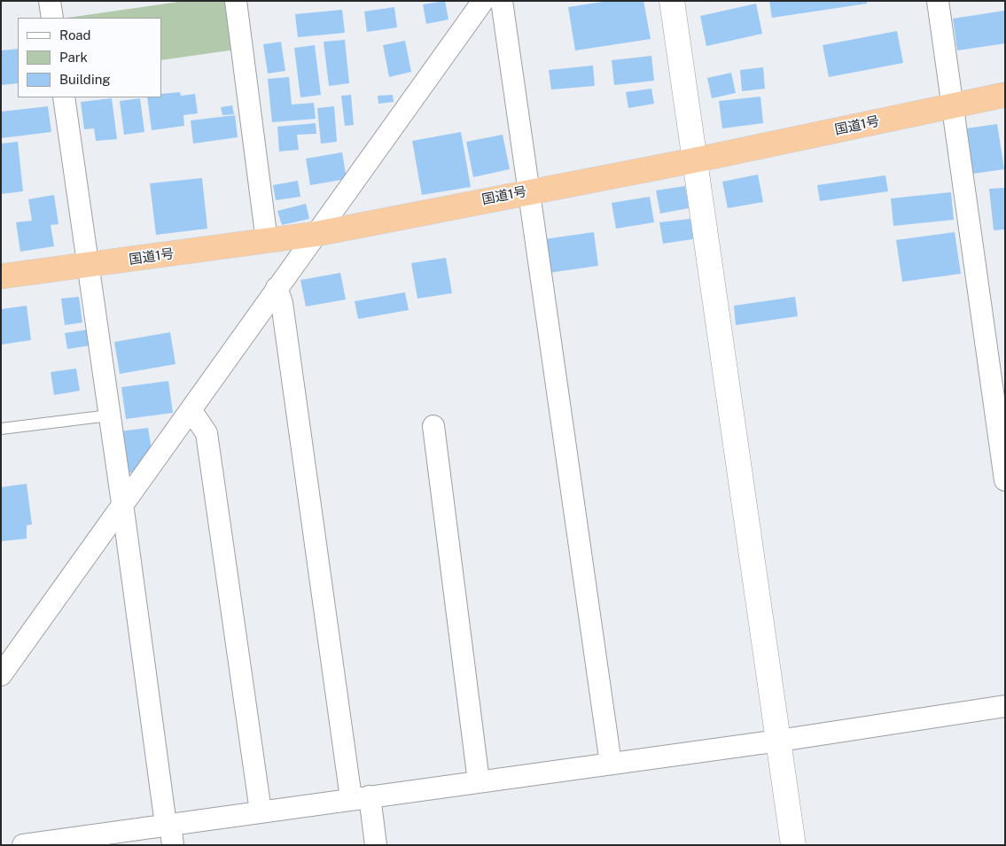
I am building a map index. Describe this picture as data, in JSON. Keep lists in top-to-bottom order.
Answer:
{
  "streets": {
    "highway": ["国道1号"]
  },
  "legend": ["Road", "Park", "Building"]
}
